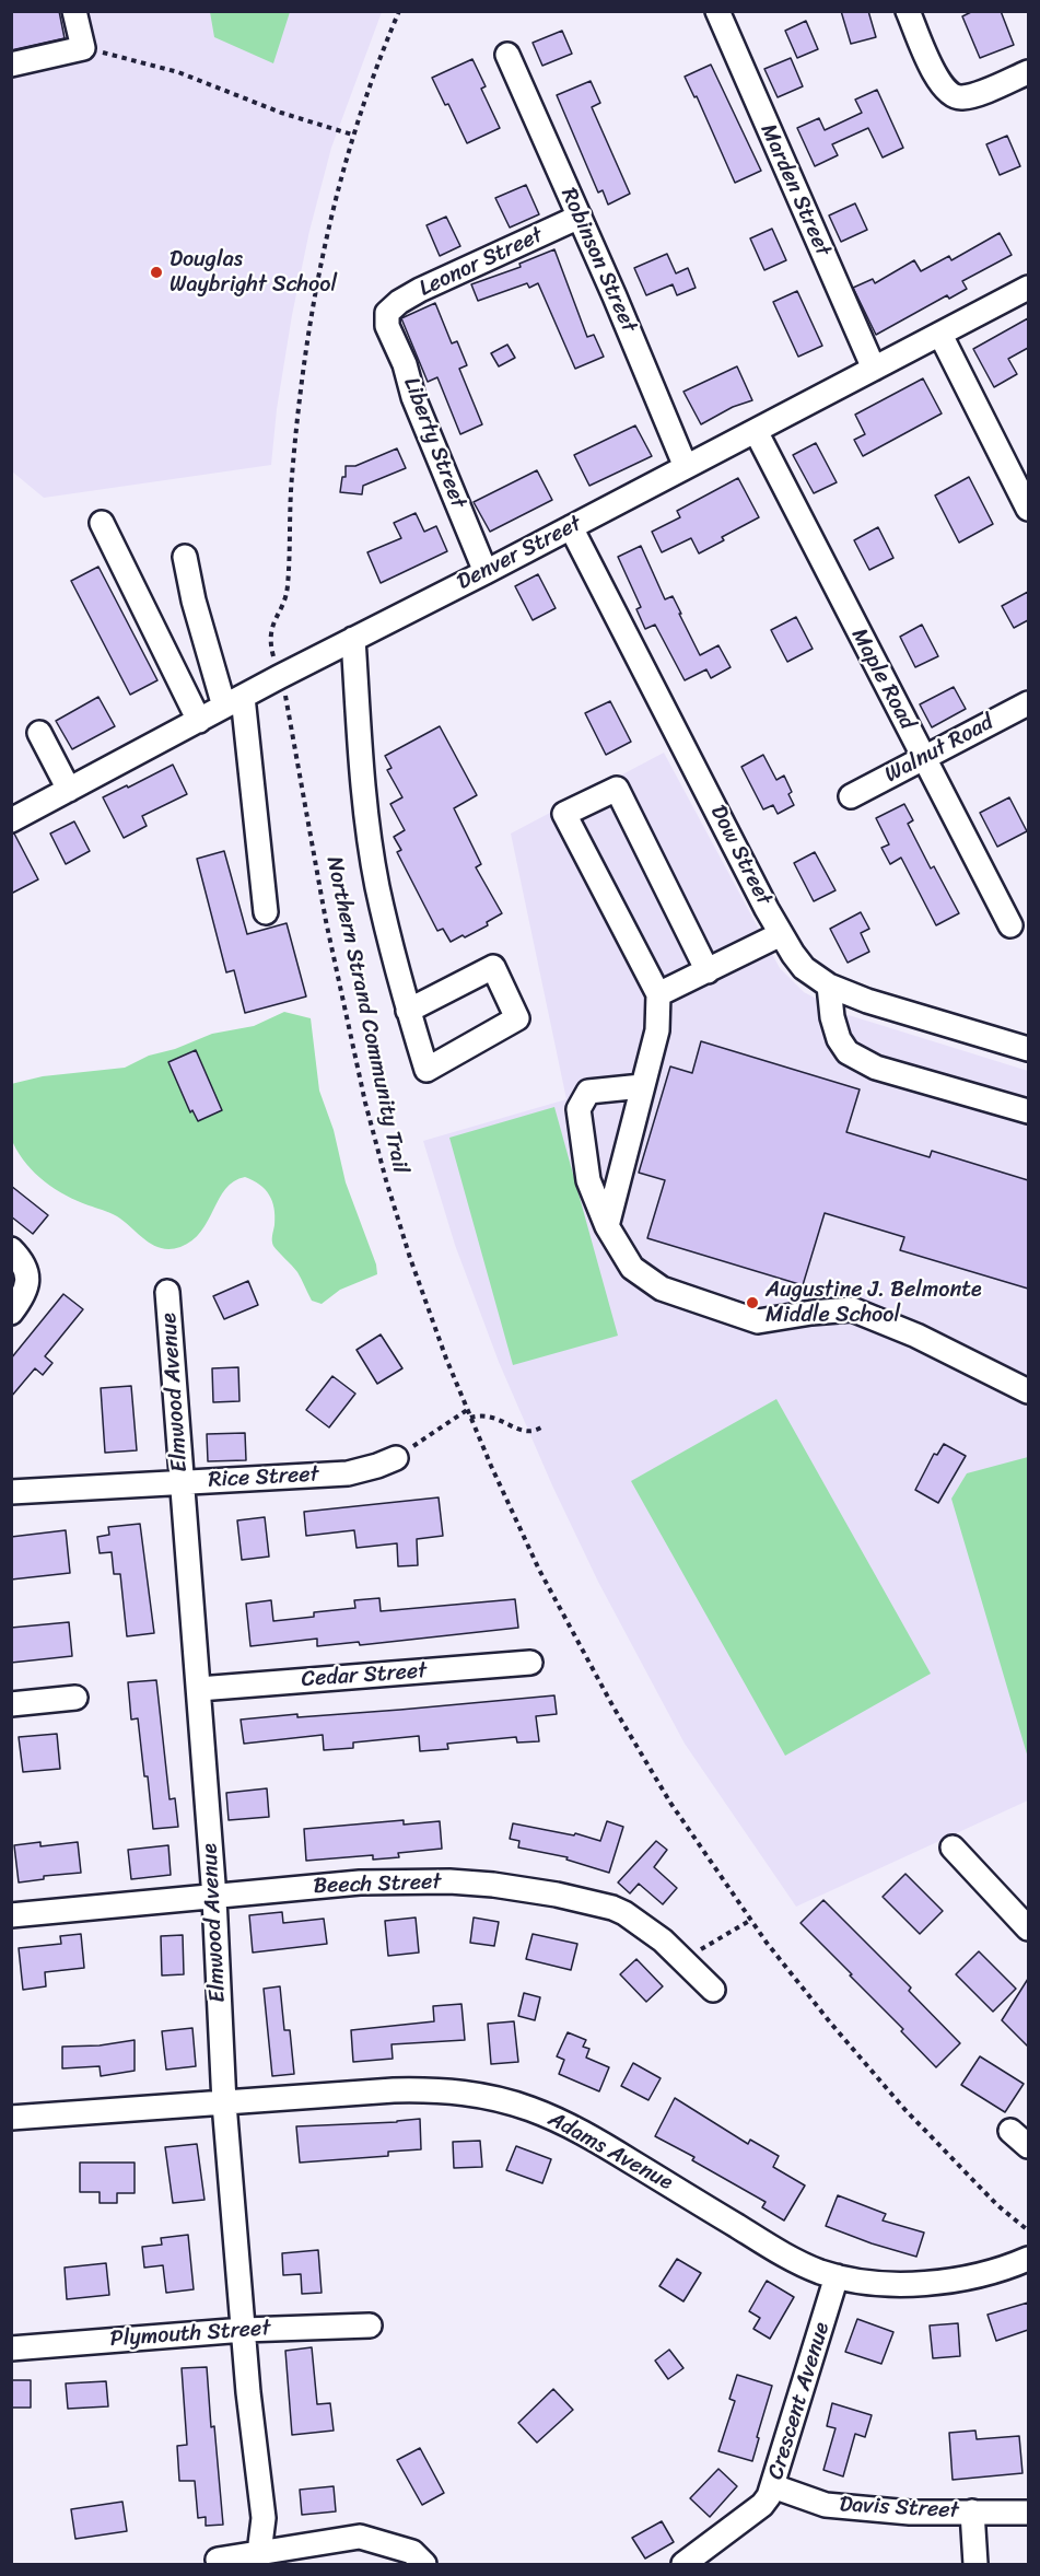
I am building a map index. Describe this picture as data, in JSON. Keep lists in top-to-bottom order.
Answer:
{
  "streets": {
    "street": [
      "Marden Street",
      "Robinson Street",
      "Leonor Street",
      "Liberty Street",
      "Denver Street",
      "Maple Road",
      "Walnut Road",
      "Dow Street",
      "Elmwood Avenue",
      "Rice Street",
      "Cedar Street",
      "Beech Street",
      "Adams Avenue",
      "Plymouth Street",
      "Crescent Avenue",
      "Davis Street"
    ],
    "path": ["Northern Strand Community Trail"]
  },
  "crossings": [
    ["Marden Street", "Denver Street"],
    ["Robinson Street", "Leonor Street"],
    ["Robinson Street", "Denver Street"],
    ["Leonor Street", "Liberty Street"],
    ["Liberty Street", "Denver Street"],
    ["Denver Street", "Maple Road"],
    ["Denver Street", "Dow Street"],
    ["Maple Road", "Walnut Road"],
    ["Elmwood Avenue", "Rice Street"],
    ["Elmwood Avenue", "Cedar Street"],
    ["Elmwood Avenue", "Beech Street"],
    ["Elmwood Avenue", "Adams Avenue"],
    ["Elmwood Avenue", "Plymouth Street"],
    ["Adams Avenue", "Crescent Avenue"],
    ["Crescent Avenue", "Davis Street"]
  ],
  "places": ["Douglas Waybright School", "Augustine J. Belmonte Middle School"]
}
